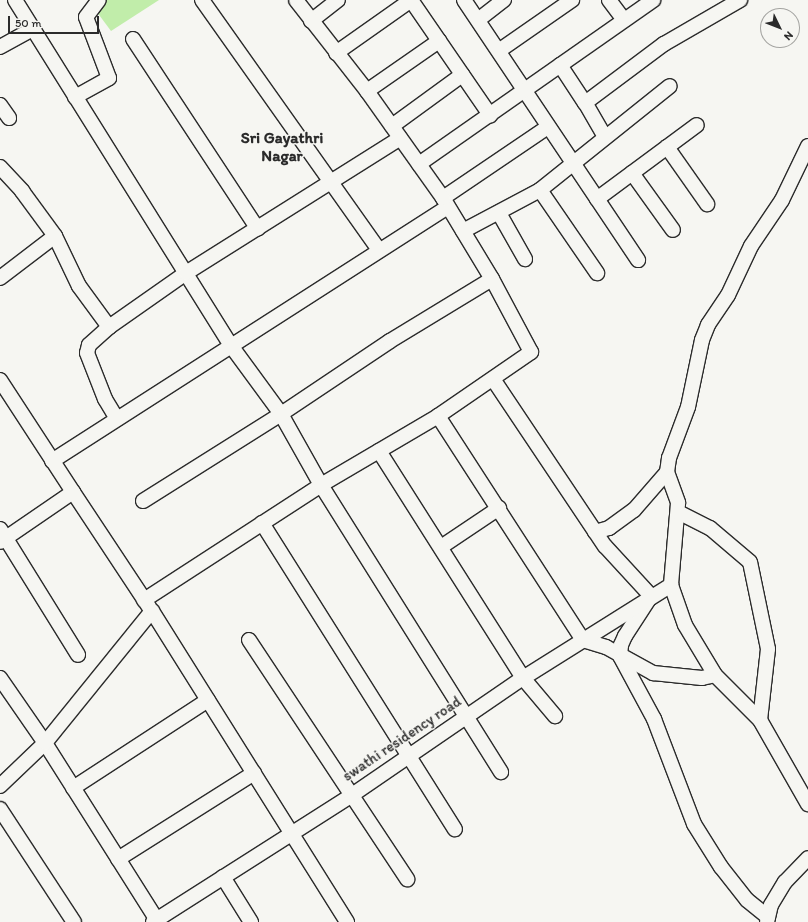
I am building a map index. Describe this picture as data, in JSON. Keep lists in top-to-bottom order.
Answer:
{
  "streets": {
    "street": ["swathi residency road"]
  },
  "districts": ["Sri Gayathri Nagar"],
  "scale_bar": "50 m",
  "north": "bottom right"
}
